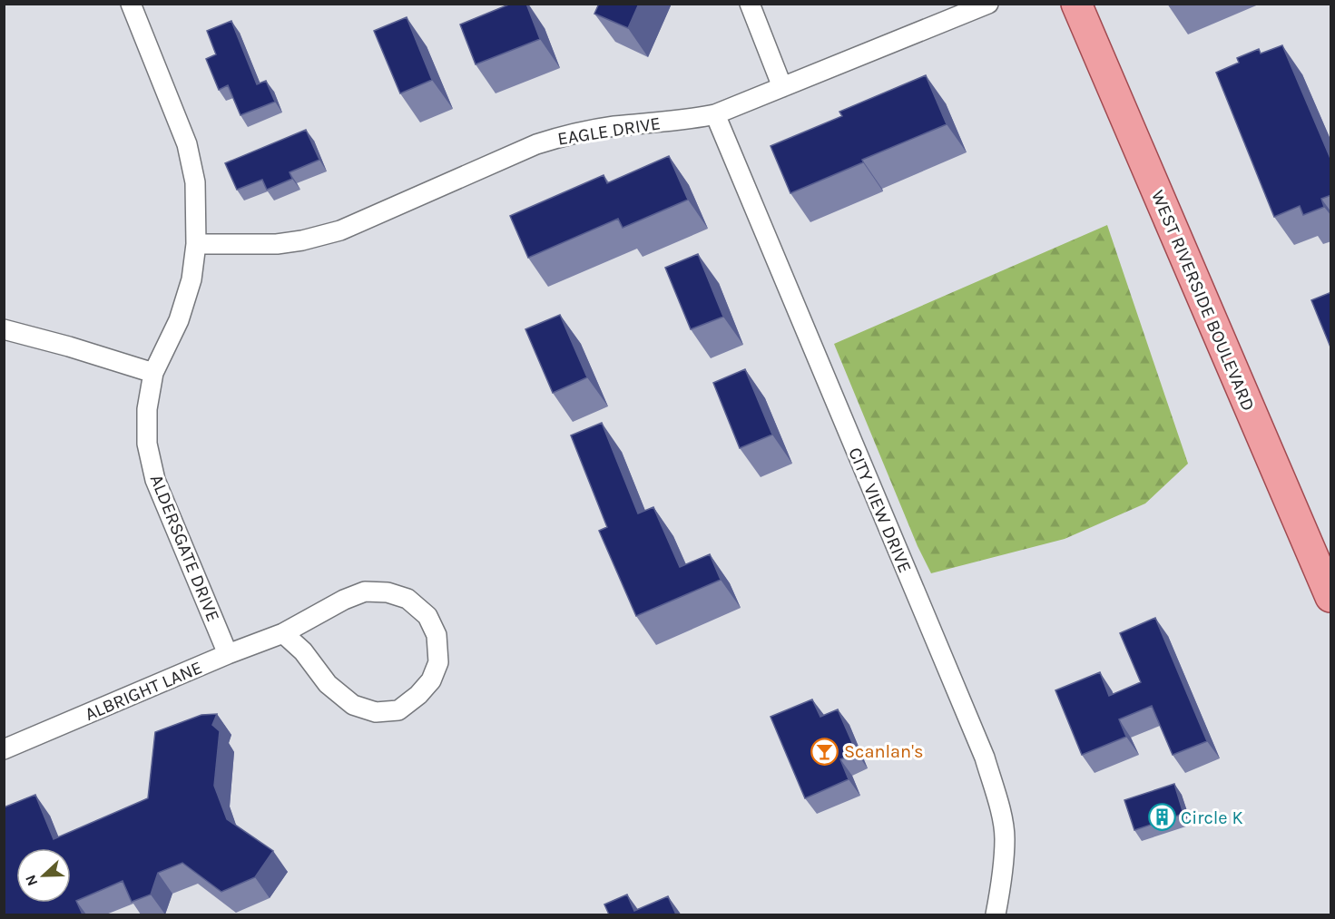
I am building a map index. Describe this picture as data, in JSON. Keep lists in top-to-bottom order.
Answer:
{
  "streets": {
    "main road": ["WEST RIVERSIDE BOULEVARD"],
    "street": [
      "EAGLE DRIVE",
      "CITY VIEW DRIVE",
      "ALDERSGATE DRIVE",
      "ALBRIGHT LANE"
    ]
  },
  "crossings": [
    ["EAGLE DRIVE", "CITY VIEW DRIVE"],
    ["EAGLE DRIVE", "ALDERSGATE DRIVE"],
    ["ALDERSGATE DRIVE", "ALBRIGHT LANE"]
  ],
  "places": {
    "bar": ["Scanlan's"],
    "building": ["Circle K"]
  },
  "north": "left"
}
